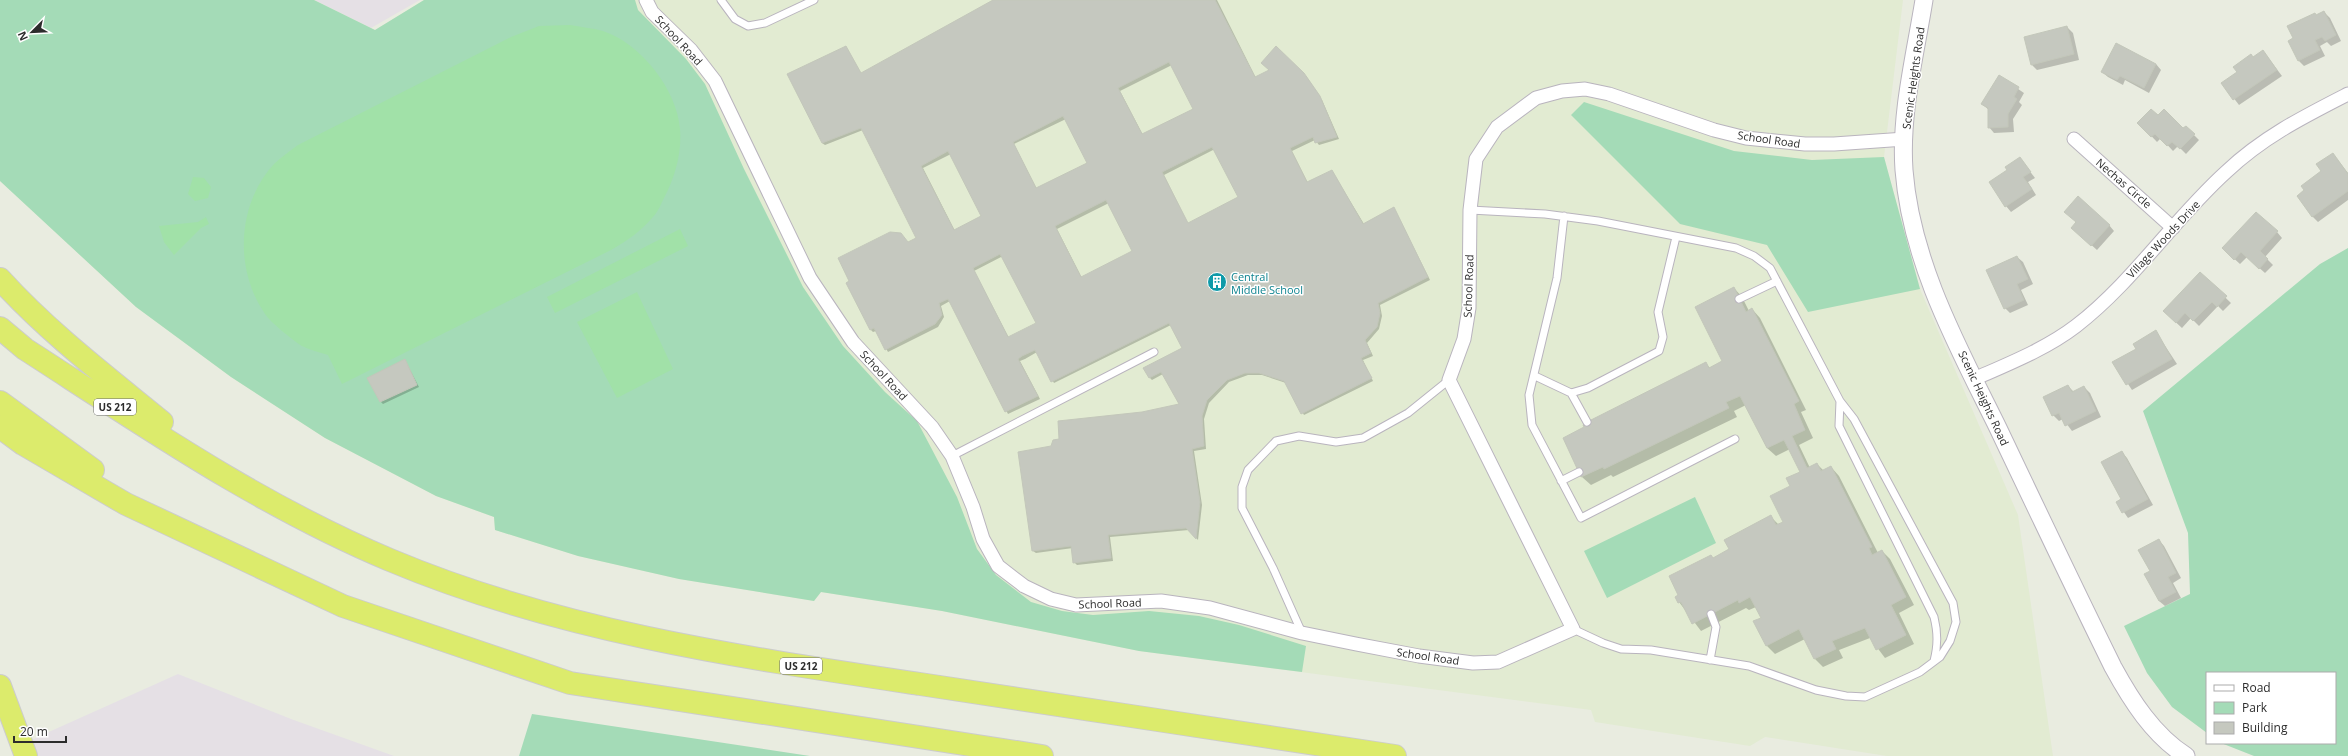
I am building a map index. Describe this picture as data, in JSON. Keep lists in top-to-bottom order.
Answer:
{
  "streets": {
    "highway": ["US 212"],
    "street": [
      "School Road",
      "Scenic Heights Road",
      "Nechas Circle",
      "Village Woods Drive"
    ]
  },
  "crossings": [
    ["School Road", "Scenic Heights Road"],
    ["Scenic Heights Road", "Village Woods Drive"],
    ["Nechas Circle", "Village Woods Drive"]
  ],
  "places": {
    "building": ["Central Middle School"]
  },
  "legend": ["Road", "Park", "Building"],
  "scale_bar": "20 m",
  "north": "bottom left"
}
